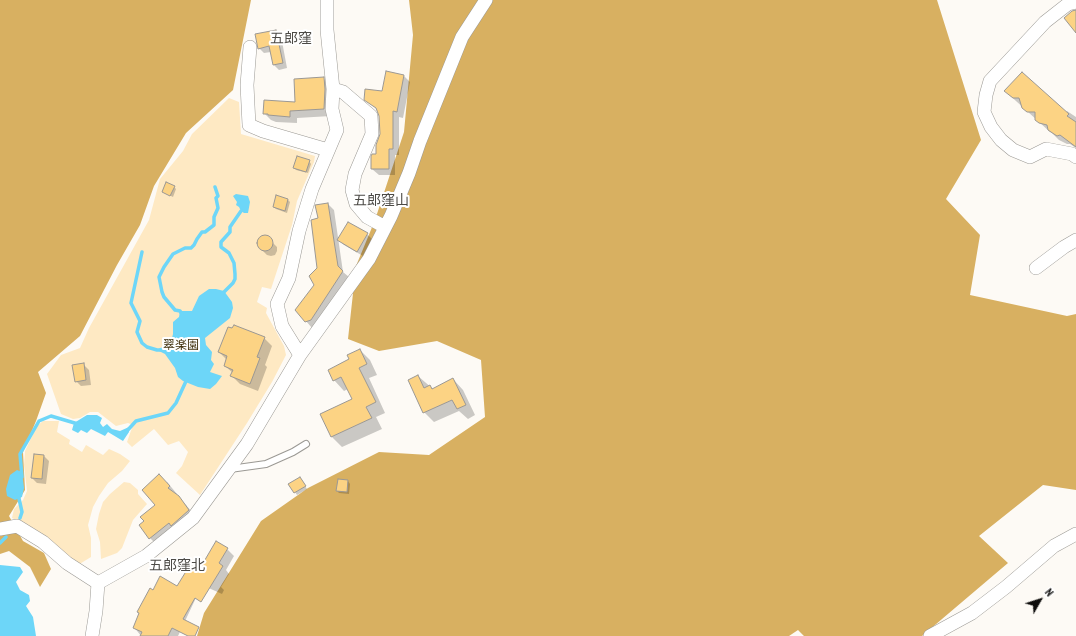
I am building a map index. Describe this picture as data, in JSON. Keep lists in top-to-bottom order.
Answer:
{
  "districts": ["五郎窪", "五郎窪山", "五郎窪北"],
  "parks": ["翠楽園"],
  "north": "top right"
}
